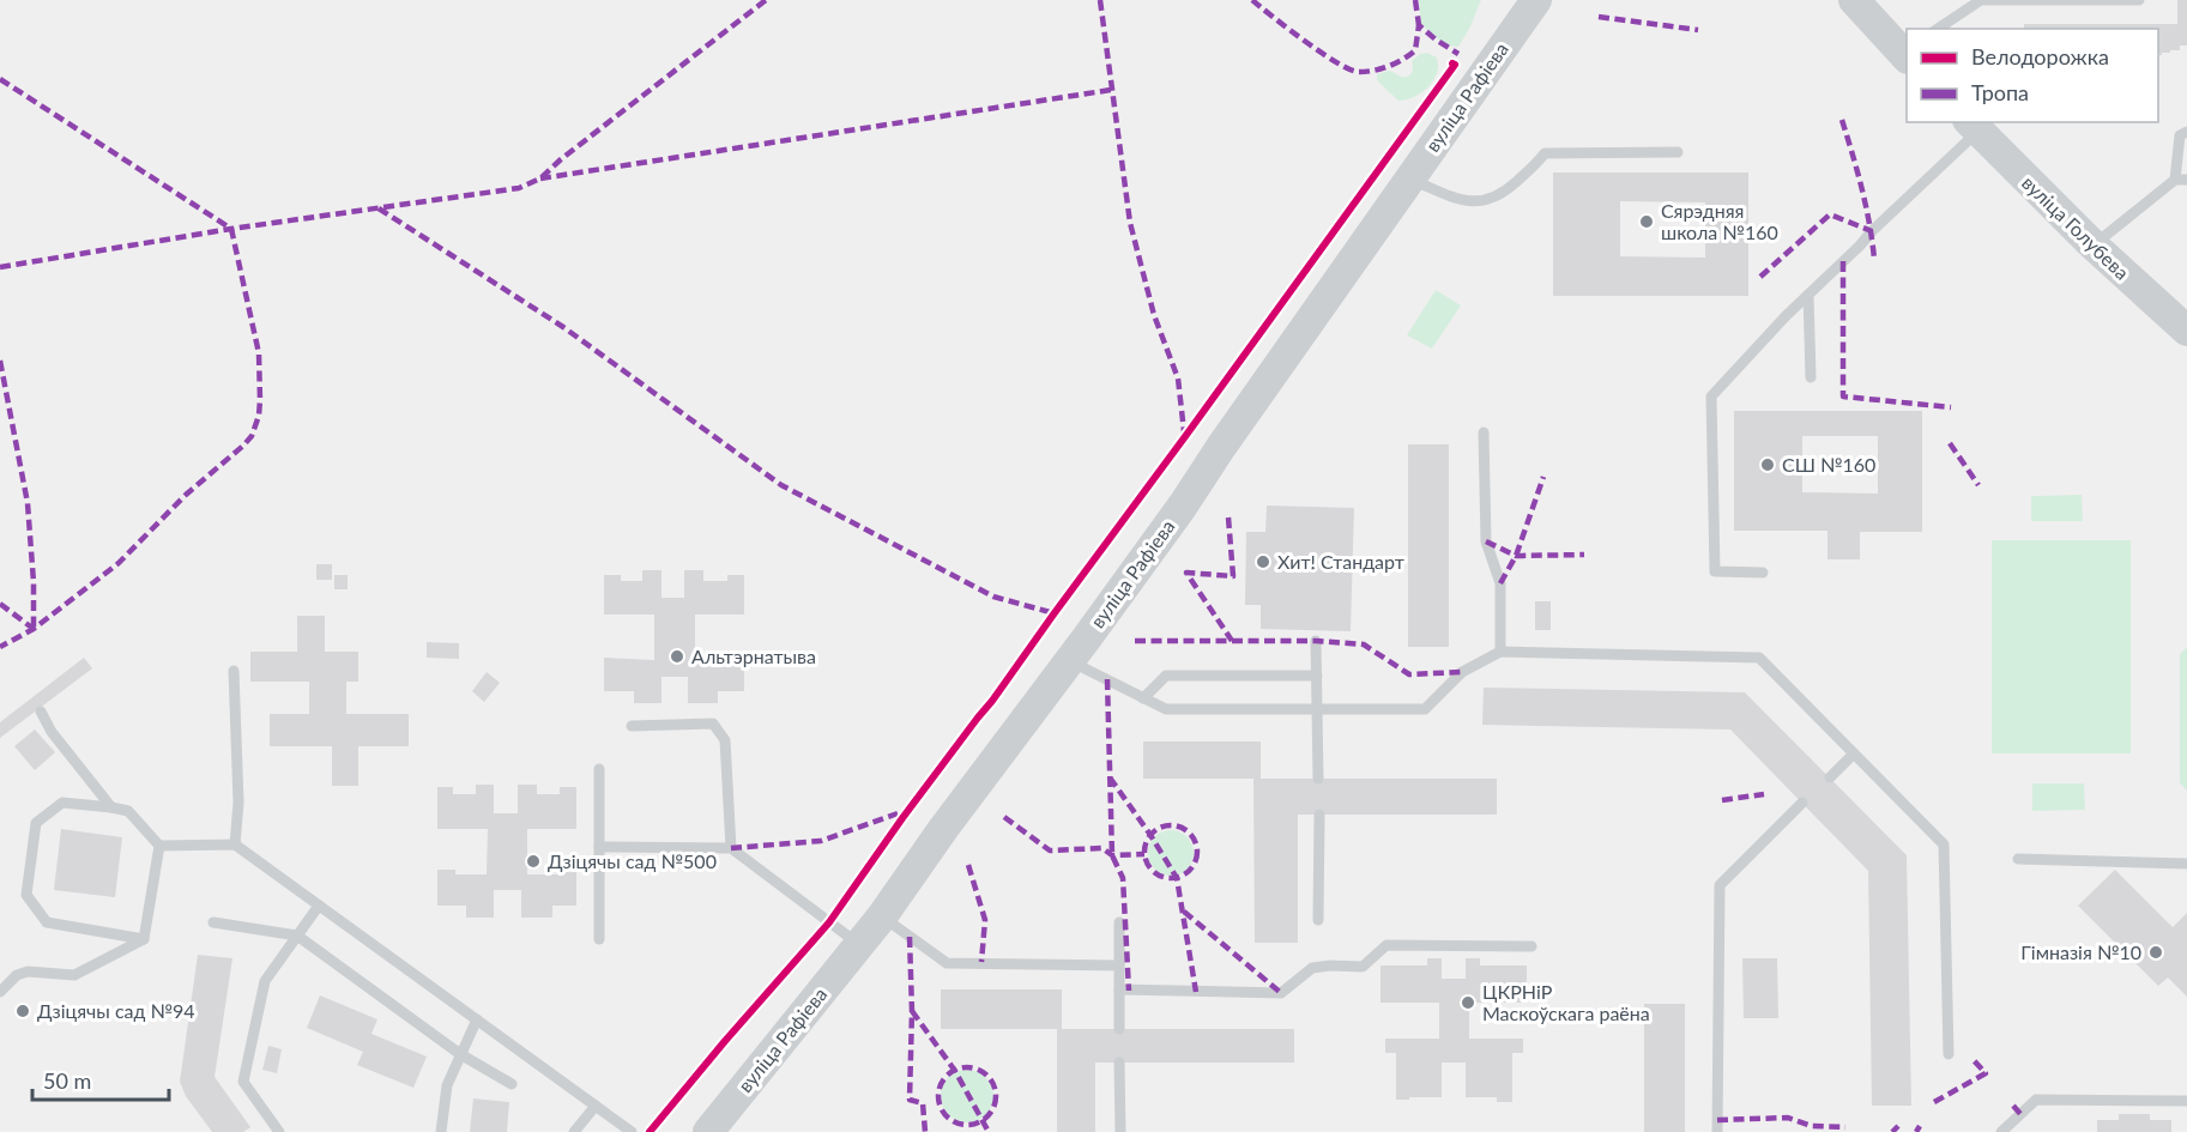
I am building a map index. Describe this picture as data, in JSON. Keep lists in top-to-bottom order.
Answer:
{
  "streets": {
    "main road": ["вуліца Рафіева", "вуліца Голубева"]
  },
  "places": [
    "Сярэдняя школа №160",
    "СШ №160",
    "Хит! Стандарт",
    "Альтэрнатыва",
    "Дзіцячы сад №500",
    "Гімназія №10",
    "ЦКРНіР Маскоўскага раёна",
    "Дзіцячы сад №94"
  ],
  "legend": ["Велодорожка", "Тропа"],
  "scale_bar": "50 m"
}
